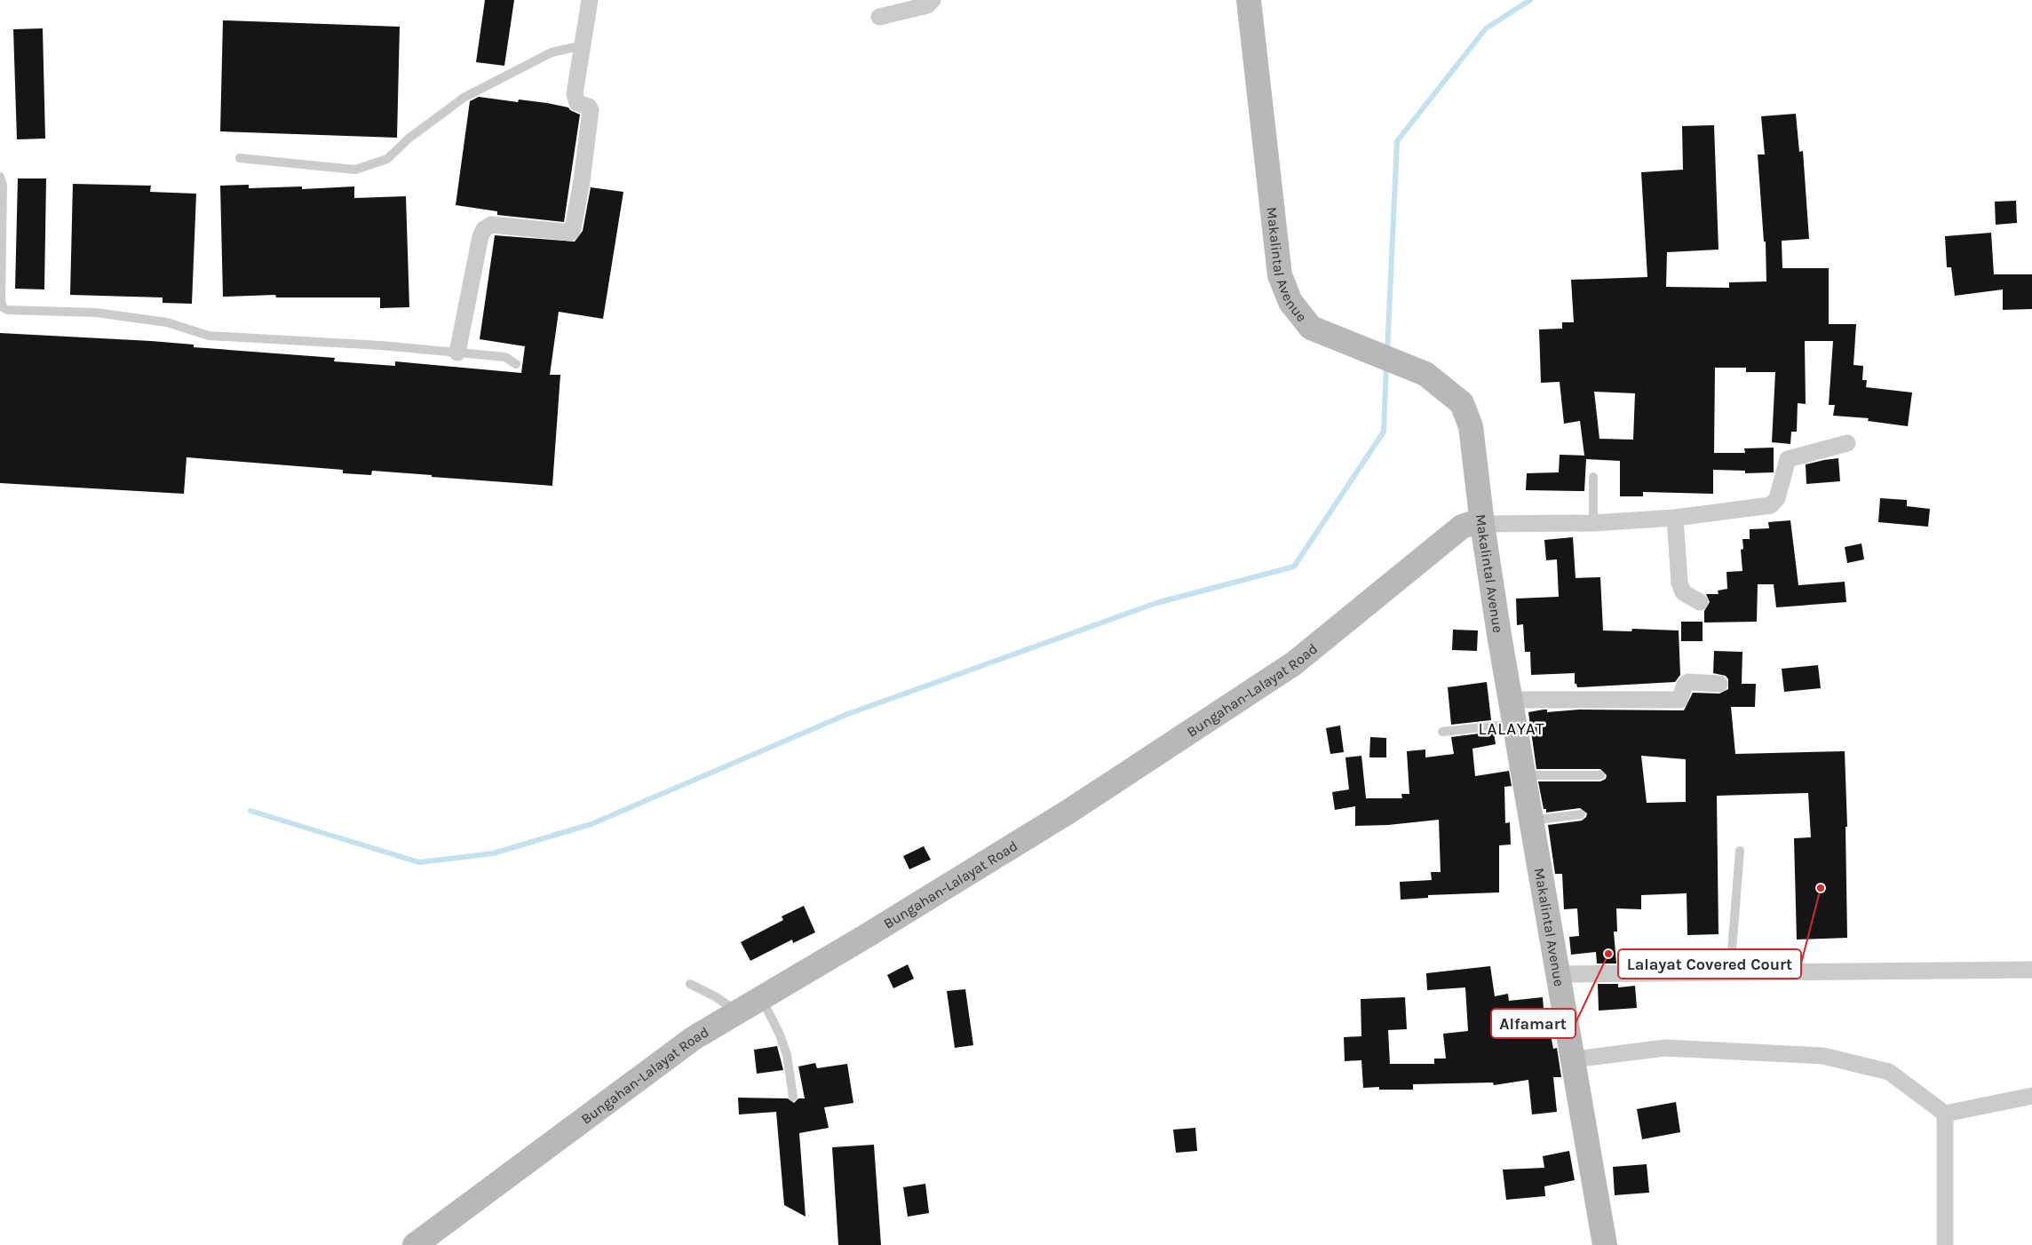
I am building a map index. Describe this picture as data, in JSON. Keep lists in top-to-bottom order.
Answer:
{
  "streets": {
    "main road": ["Makalintal Avenue", "Bungahan-Lalayat Road"]
  },
  "crossings": [
    ["Makalintal Avenue", "Bungahan-Lalayat Road"]
  ],
  "districts": ["LALAYAT"],
  "places": ["Lalayat Covered Court", "Alfamart"]
}
